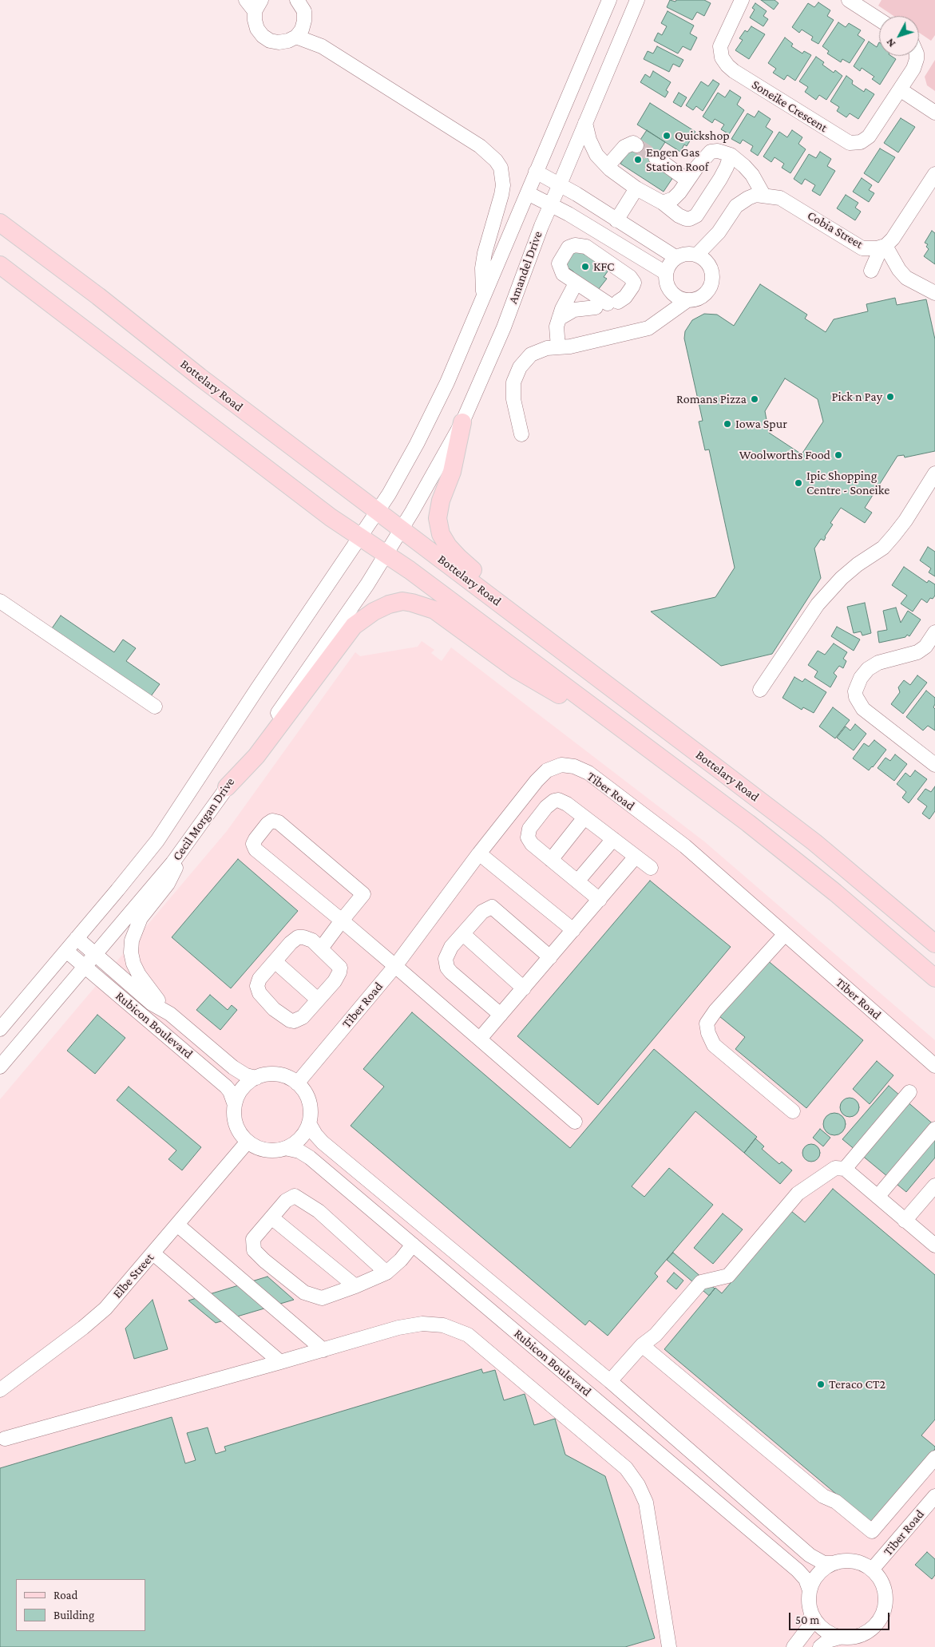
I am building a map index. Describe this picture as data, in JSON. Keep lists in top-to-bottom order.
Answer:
{
  "streets": {
    "main road": ["Bottelary Road"],
    "street": [
      "Soneike Crescent",
      "Cobia Street",
      "Amandel Drive",
      "Tiber Road",
      "Cecil Morgan Drive",
      "Rubicon Boulevard",
      "Elbe Street"
    ]
  },
  "crossings": [
    ["Amandel Drive", "Bottelary Road"],
    ["Amandel Drive", "Cecil Morgan Drive"],
    ["Bottelary Road", "Cecil Morgan Drive"],
    ["Tiber Road", "Rubicon Boulevard"],
    ["Tiber Road", "Elbe Street"],
    ["Cecil Morgan Drive", "Rubicon Boulevard"],
    ["Rubicon Boulevard", "Elbe Street"]
  ],
  "places": [
    "Quickshop",
    "Engen Gas Station Roof",
    "KFC",
    "Pick n Pay",
    "Romans Pizza",
    "Iowa Spur",
    "Woolworths Food",
    "Ipic Shopping Centre - Soneike",
    "Teraco CT2"
  ],
  "legend": ["Road", "Building"],
  "scale_bar": "50 m",
  "north": "bottom left"
}
